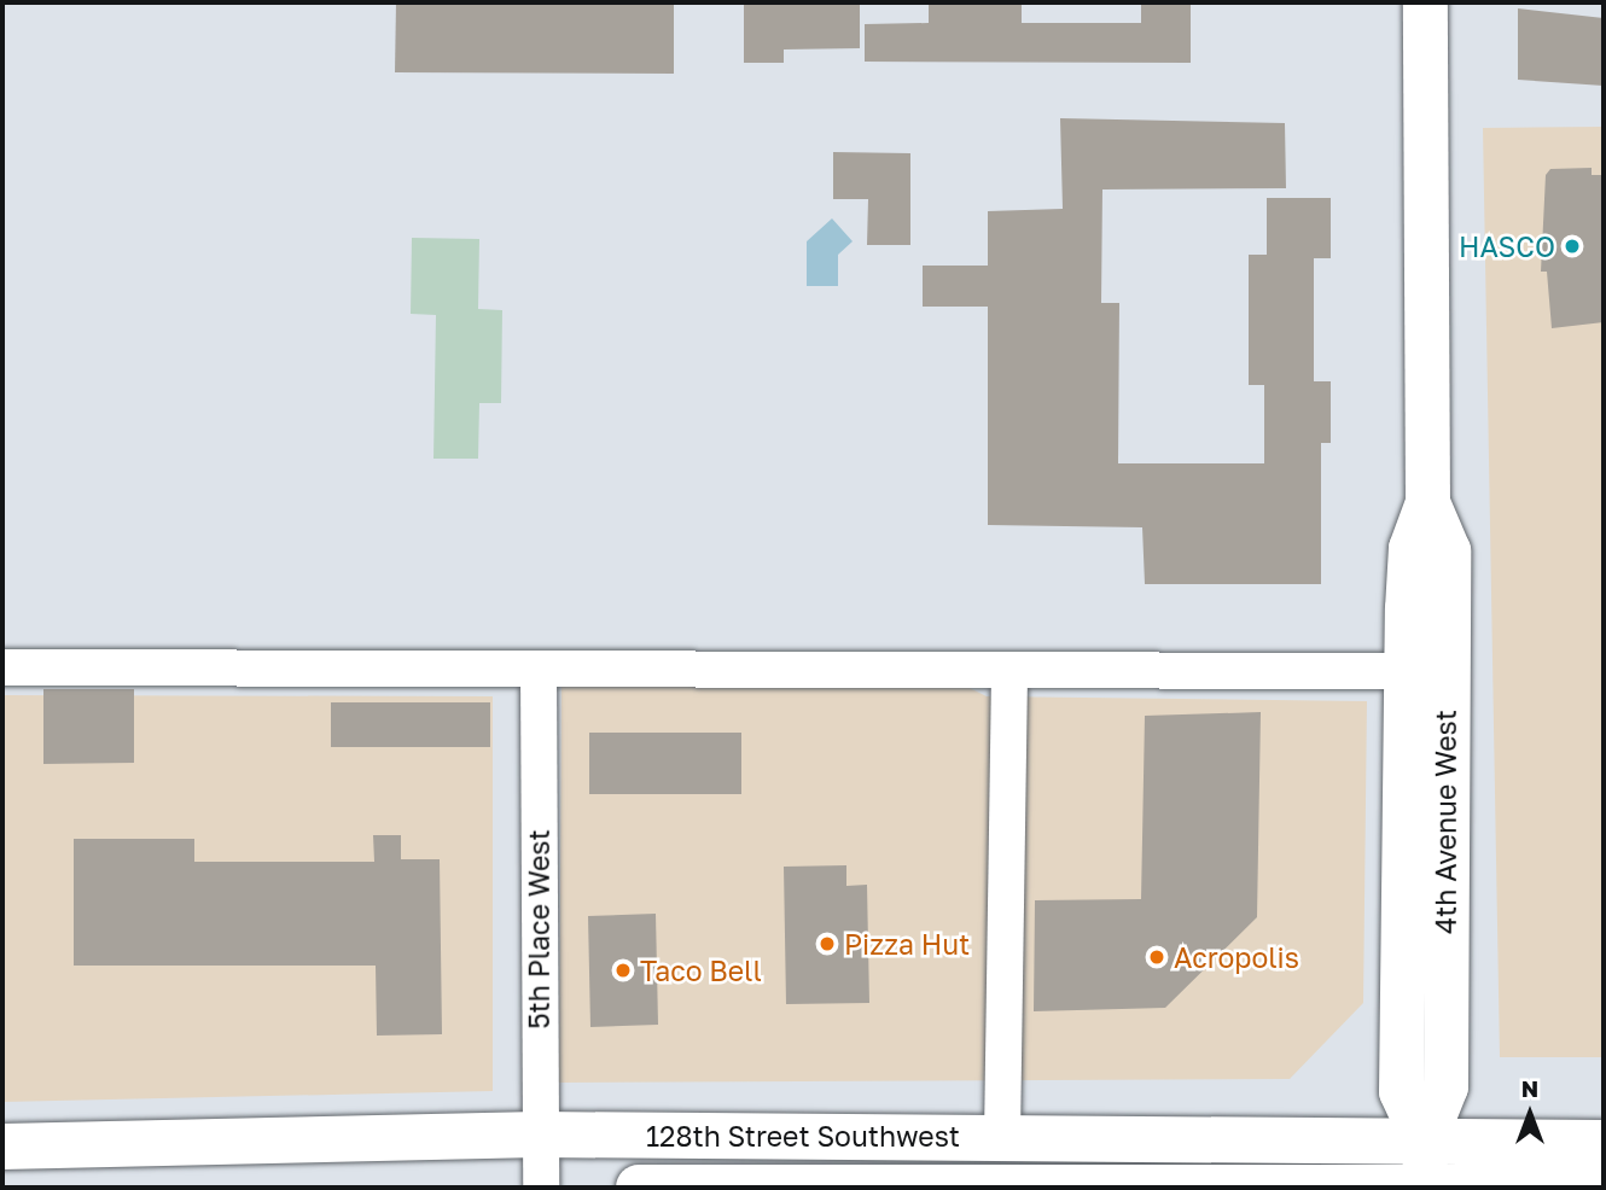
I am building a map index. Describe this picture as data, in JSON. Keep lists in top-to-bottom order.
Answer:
{
  "streets": {
    "main road": ["128th Street Southwest"],
    "street": ["4th Avenue West", "5th Place West"]
  },
  "crossings": [
    ["4th Avenue West", "128th Street Southwest"],
    ["5th Place West", "128th Street Southwest"]
  ],
  "places": [
    "HASCO",
    "Pizza Hut",
    "Acropolis",
    "Taco Bell"
  ],
  "north": "top"
}
